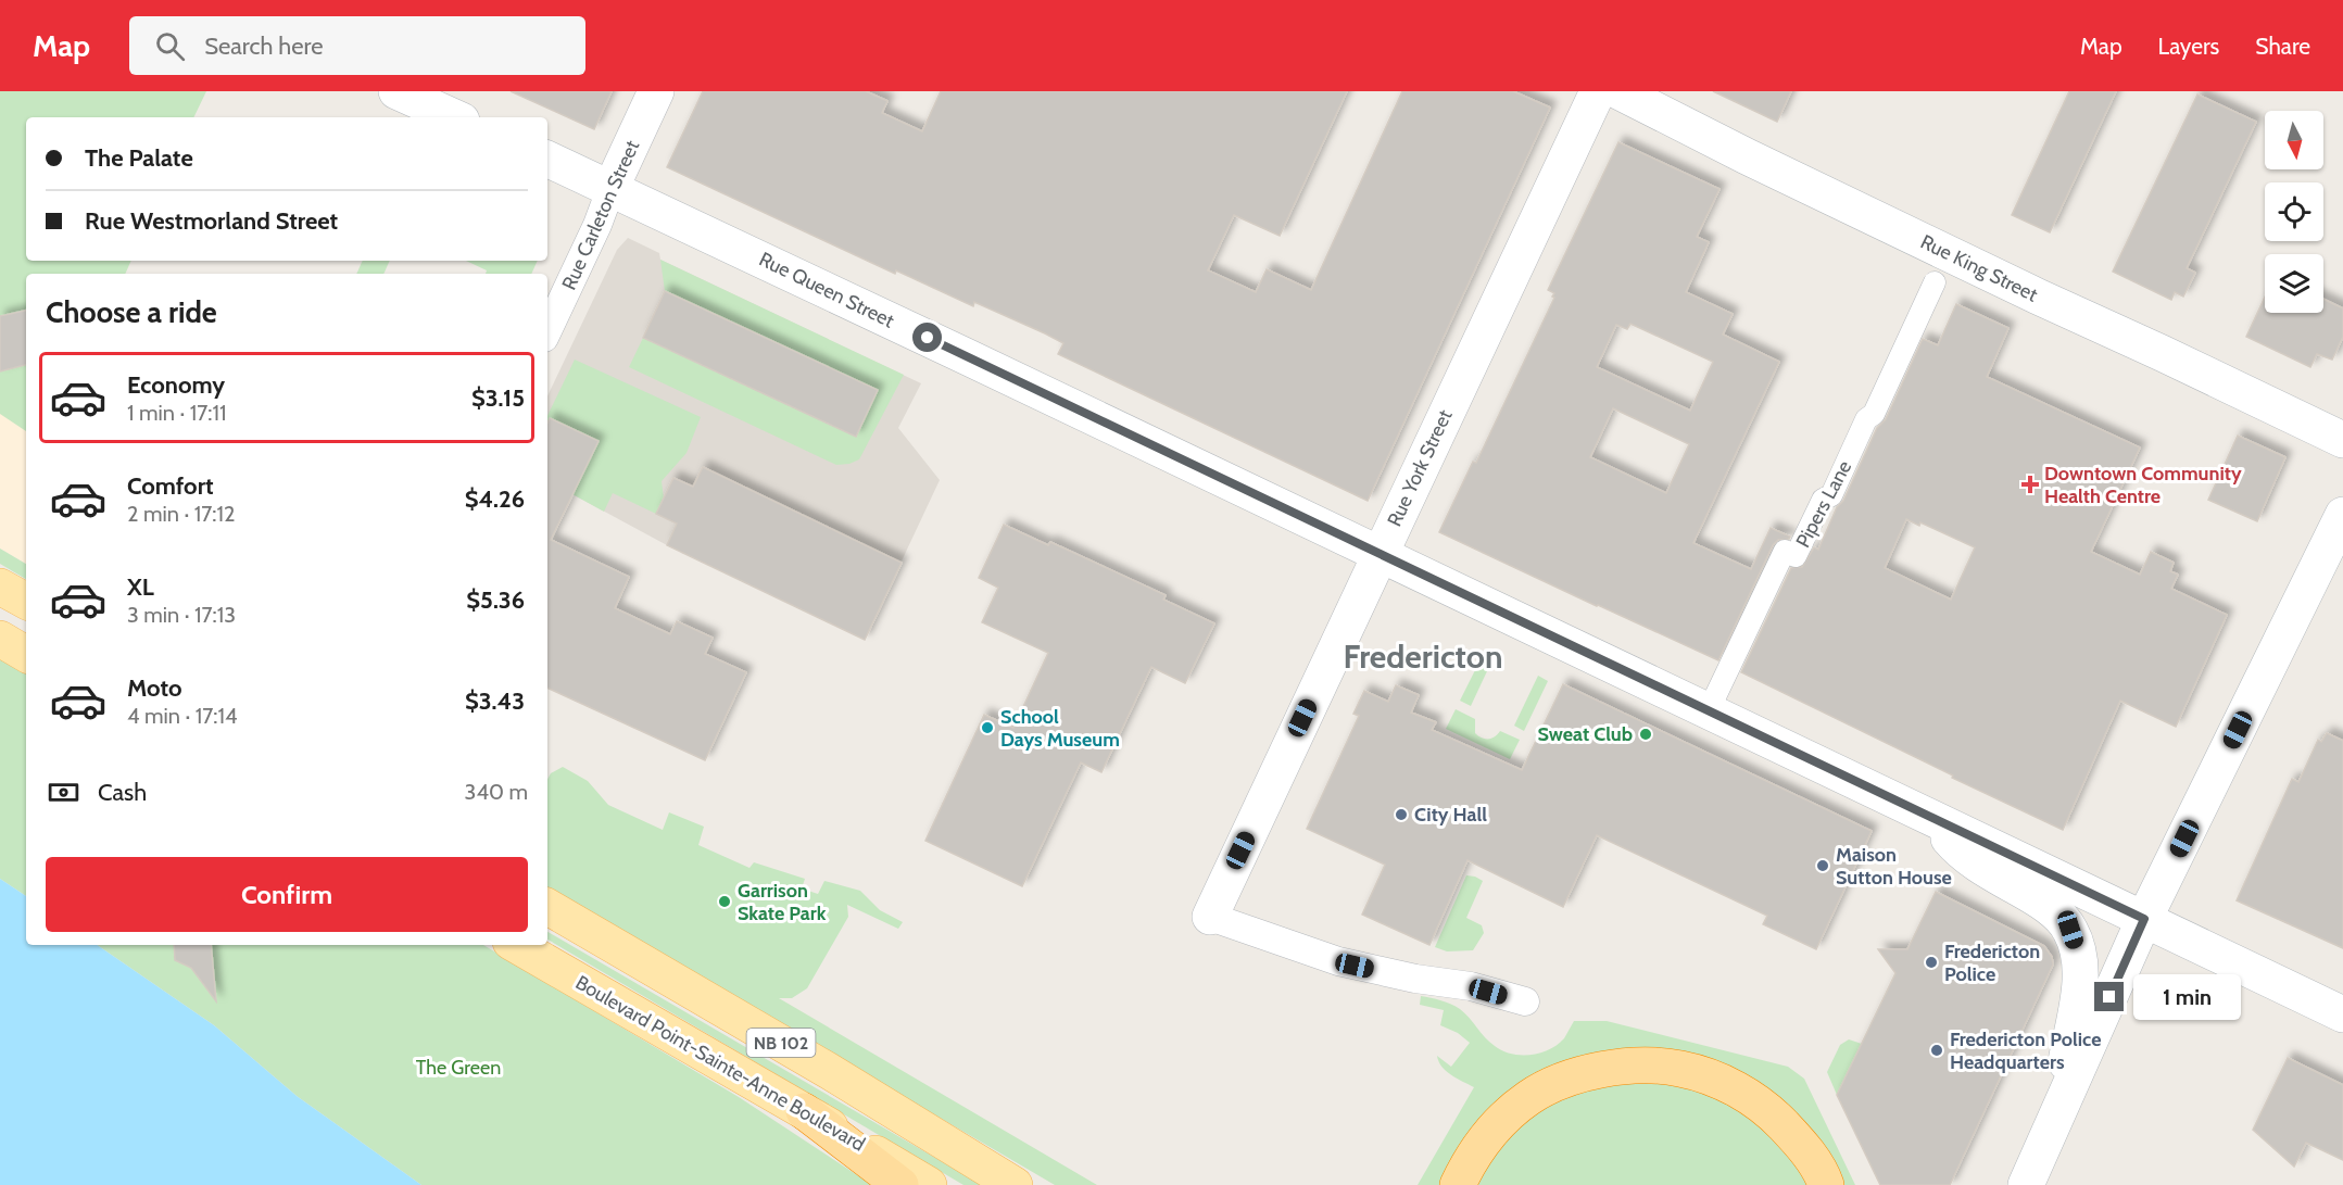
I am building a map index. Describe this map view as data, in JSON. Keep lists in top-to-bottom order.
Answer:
{
  "streets": {
    "main road": [
      "Rue Carleton Street",
      "Rue King Street",
      "Rue Queen Street",
      "Rue York Street",
      "NB 102",
      "Boulevard Point-Sainte-Anne Boulevard"
    ],
    "street": ["Pipers Lane"]
  },
  "crossings": [
    ["Rue Carleton Street", "Rue Queen Street"],
    ["Rue Queen Street", "Rue York Street"],
    ["Rue Queen Street", "Pipers Lane"]
  ],
  "districts": ["Fredericton"],
  "parks": ["The Green"],
  "places": {
    "health": ["Downtown Community Health Centre"],
    "other": [
      "School Days Museum",
      "Sweat Club",
      "City Hall",
      "Maison Sutton House",
      "Garrison Skate Park",
      "Fredericton Police",
      "Fredericton Police Headquarters"
    ]
  },
  "north": "bottom",
  "page": {
    "header": "Map",
    "search": "Search here",
    "nav": ["Map", "Layers", "Share"],
    "banner": ["The Palate", "Rue Westmorland Street"],
    "heading": "Choose a ride",
    "list": [
      {
        "name": "Economy",
        "note": "1 min · 17:11",
        "value": "$3.15"
      },
      {
        "name": "Comfort",
        "note": "2 min · 17:12",
        "value": "$4.26"
      },
      {
        "name": "XL",
        "note": "3 min · 17:13",
        "value": "$5.36"
      },
      {
        "name": "Moto",
        "note": "4 min · 17:14",
        "value": "$3.43"
      }
    ],
    "pay": ["Cash", "340 m"],
    "buttons": "Confirm",
    "bubble": "1 min"
  }
}
